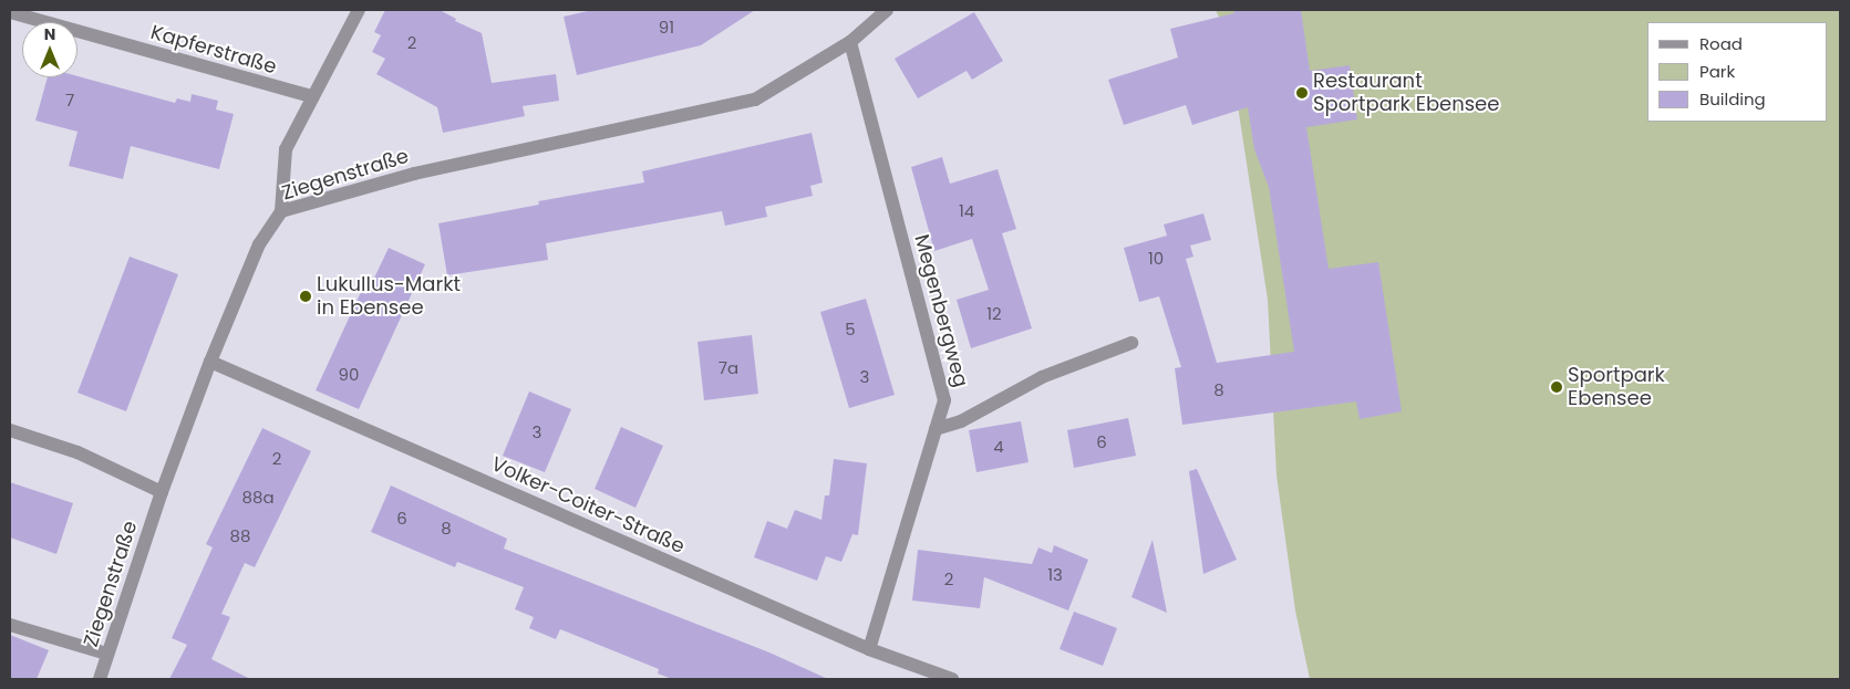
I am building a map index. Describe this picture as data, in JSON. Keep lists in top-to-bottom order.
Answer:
{
  "streets": {
    "street": [
      "Kapferstraße",
      "Ziegenstraße",
      "Megenbergweg",
      "Volker-Coiter-Straße"
    ]
  },
  "crossings": [
    ["Ziegenstraße", "Megenbergweg"],
    ["Ziegenstraße", "Volker-Coiter-Straße"],
    ["Megenbergweg", "Volker-Coiter-Straße"]
  ],
  "places": ["Restaurant Sportpark Ebensee", "Lukullus-Markt in Ebensee", "Sportpark Ebensee"],
  "house_numbers": [
    "91",
    "2",
    "7",
    "14",
    "10",
    "12",
    "5",
    "7a",
    "90",
    "3",
    "8",
    "3",
    "6",
    "4",
    "2",
    "88a",
    "6",
    "8",
    "88",
    "13",
    "2"
  ],
  "legend": ["Road", "Park", "Building"],
  "north": "top"
}
